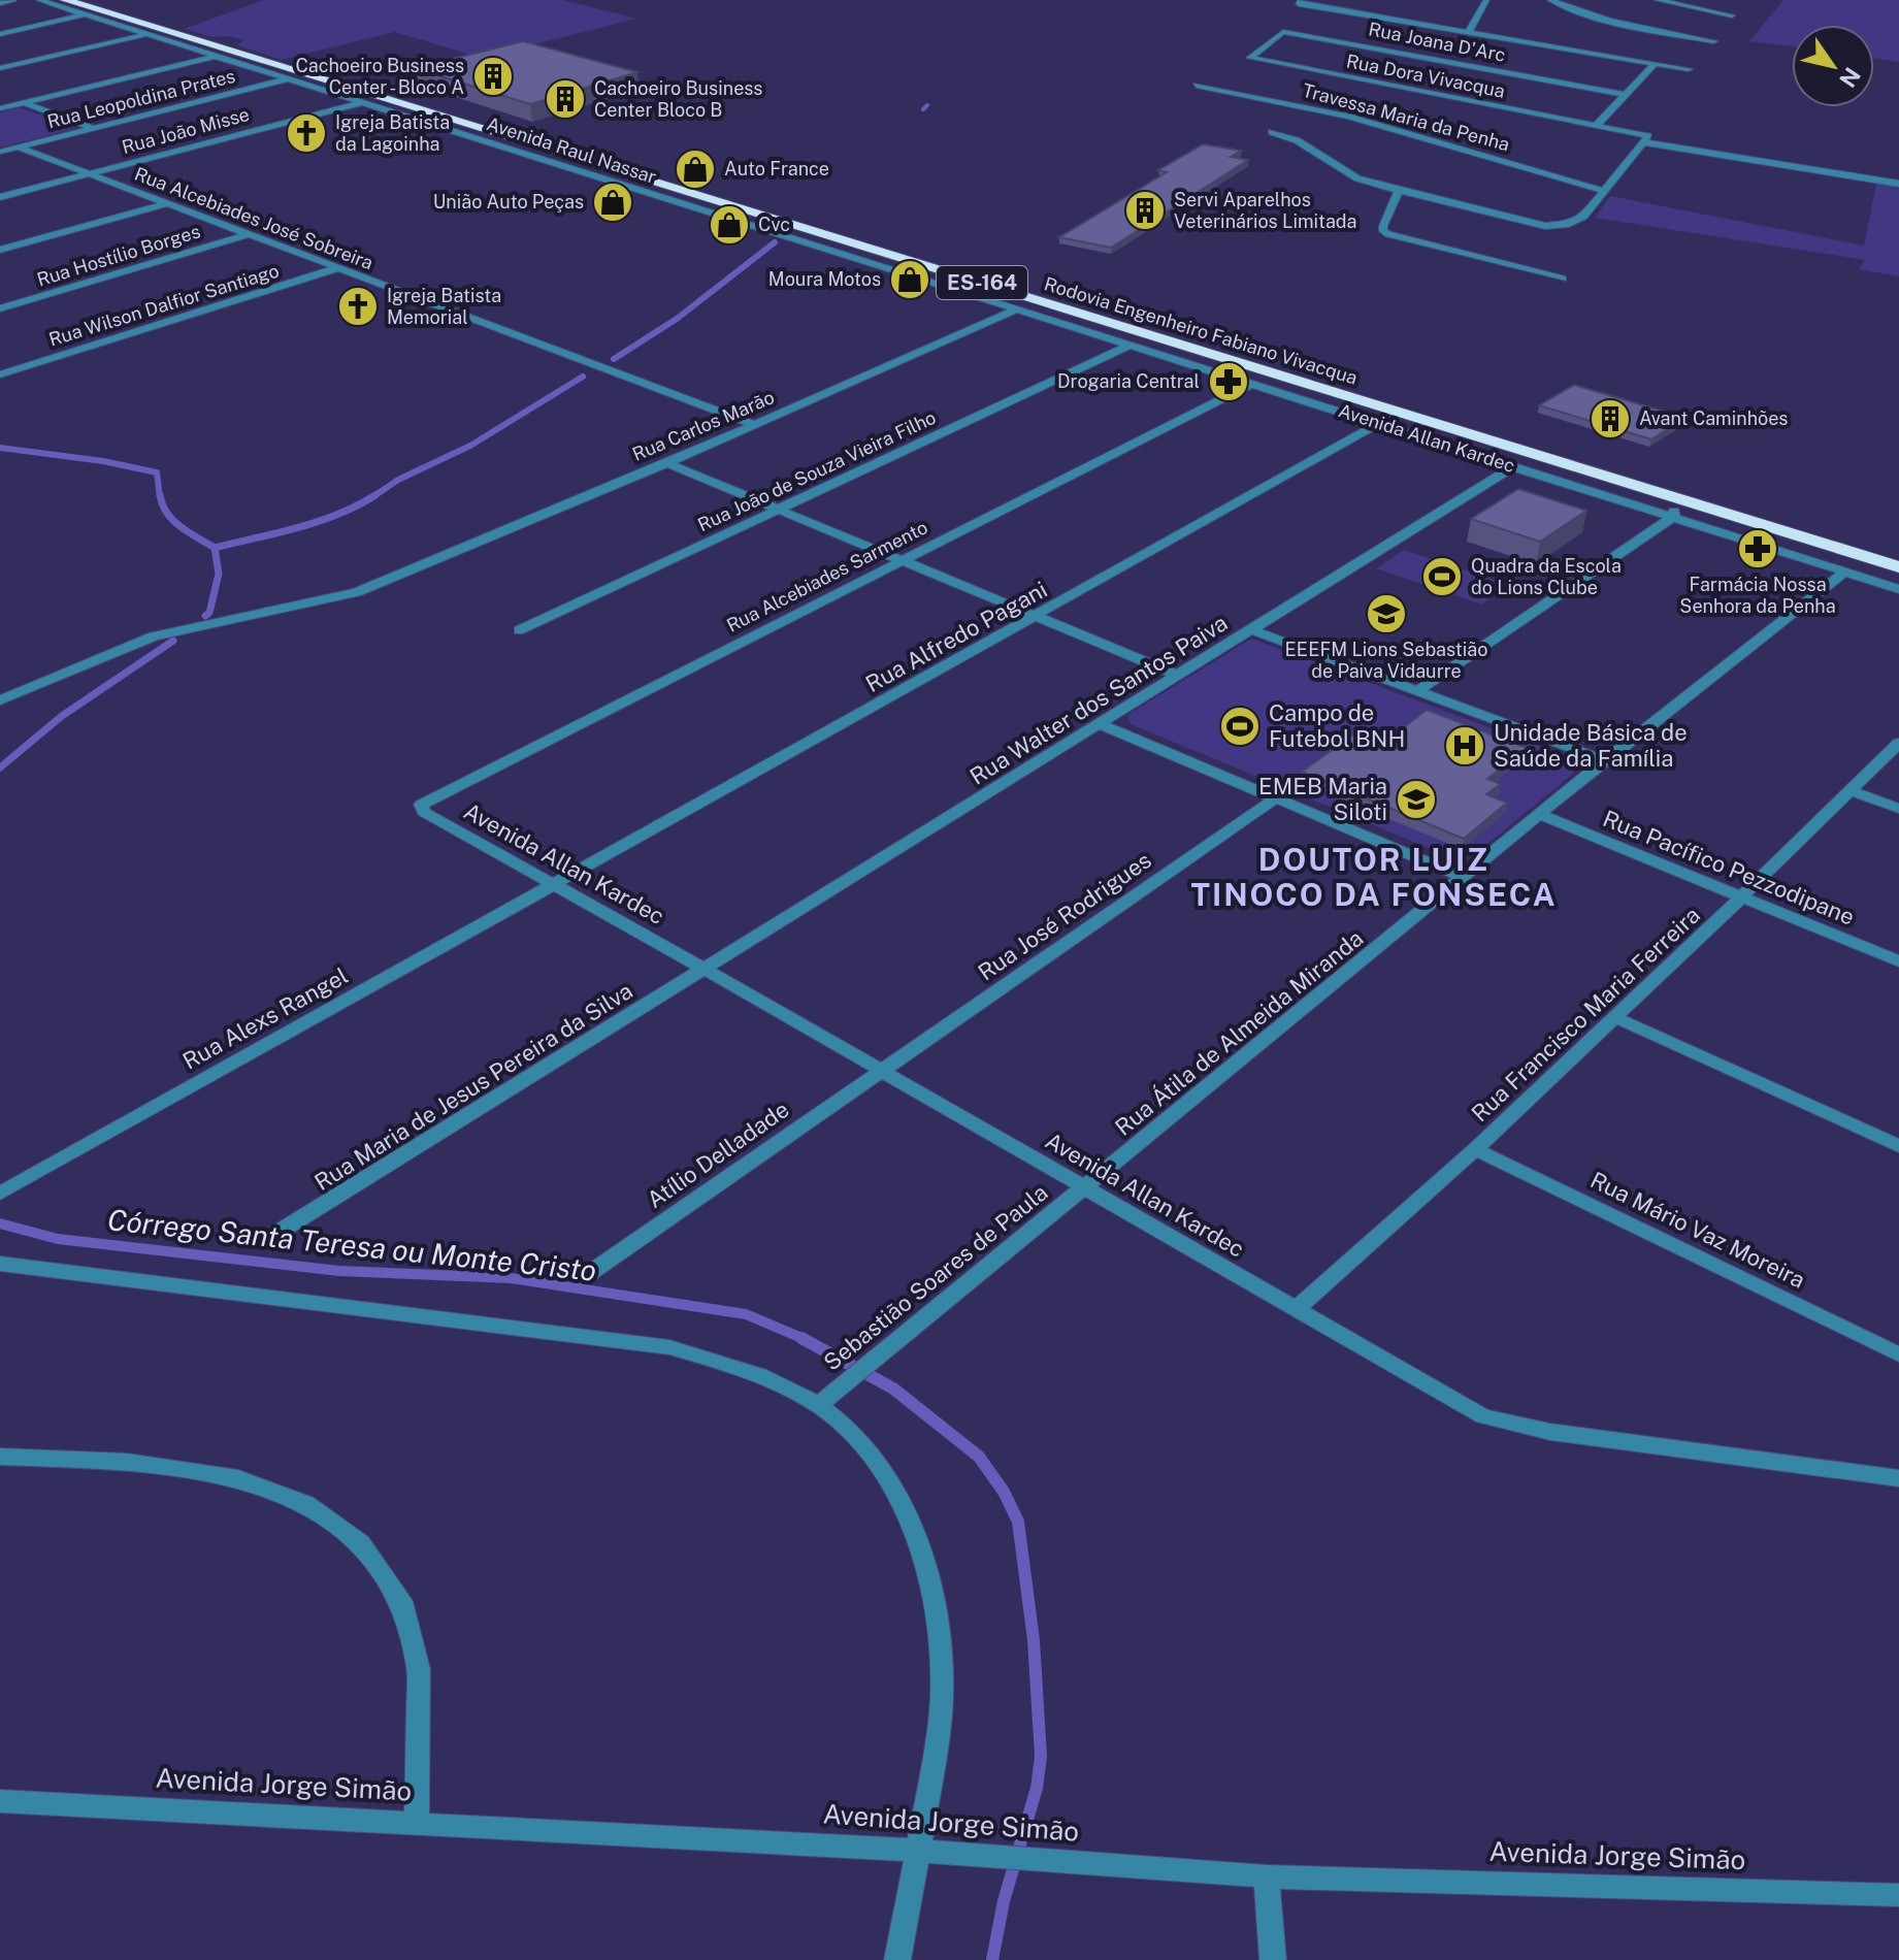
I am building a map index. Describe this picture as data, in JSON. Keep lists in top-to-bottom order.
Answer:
{
  "streets": {
    "highway": ["ES-164", "Rodovia Engenheiro Fabiano Vivacqua"],
    "street": [
      "Rua Joana D'Arc",
      "Rua Dora Vivacqua",
      "Rua Leopoldina Prates",
      "Travessa Maria da Penha",
      "Rua João Misse",
      "Avenida Raul Nassar",
      "Rua Alcebiades José Sobreira",
      "Rua Hostílio Borges",
      "Rua Wilson Dalfior Santiago",
      "Rua Carlos Marão",
      "Avenida Allan Kardec",
      "Rua João de Souza Vieira Filho",
      "Rua Alcebiades Sarmento",
      "Rua Alfredo Pagani",
      "Rua Walter dos Santos Paiva",
      "Rua Pacífico Pezzodipane",
      "Rua José Rodrigues",
      "Rua Francisco Maria Ferreira",
      "Rua Alexs Rangel",
      "Rua Átila de Almeida Miranda",
      "Rua Maria de Jesus Pereira da Silva",
      "Atílio Delladade",
      "Rua Mário Vaz Moreira",
      "Sebastião Soares de Paula",
      "Avenida Jorge Simão"
    ]
  },
  "crossings": [
    ["Rua Joana D'Arc", "Rua Dora Vivacqua"],
    ["Rua Leopoldina Prates", "Avenida Raul Nassar"],
    ["Rua Leopoldina Prates", "Rua Alcebiades José Sobreira"],
    ["Rua João Misse", "Avenida Raul Nassar"],
    ["Rua João Misse", "Rua Alcebiades José Sobreira"],
    ["Rua João Misse", "Rodovia Engenheiro Fabiano Vivacqua"],
    ["Avenida Raul Nassar", "Avenida Allan Kardec"],
    ["Rua Alcebiades José Sobreira", "Rua Hostílio Borges"],
    ["Rua Alcebiades José Sobreira", "Rua Wilson Dalfior Santiago"],
    ["Rua Alcebiades José Sobreira", "Rua Carlos Marão"],
    ["Rua Carlos Marão", "Avenida Allan Kardec"],
    ["Avenida Allan Kardec", "Rua João de Souza Vieira Filho"],
    ["Avenida Allan Kardec", "Rua Alcebiades Sarmento"],
    ["Avenida Allan Kardec", "Rua Alfredo Pagani"],
    ["Avenida Allan Kardec", "Rua Walter dos Santos Paiva"],
    ["Avenida Allan Kardec", "Rua José Rodrigues"],
    ["Avenida Allan Kardec", "Rua Francisco Maria Ferreira"],
    ["Avenida Allan Kardec", "Rua Alexs Rangel"],
    ["Avenida Allan Kardec", "Rua Átila de Almeida Miranda"],
    ["Avenida Allan Kardec", "Rua Maria de Jesus Pereira da Silva"],
    ["Avenida Allan Kardec", "Atílio Delladade"],
    ["Avenida Allan Kardec", "Sebastião Soares de Paula"],
    ["Rua Alfredo Pagani", "Rua Alexs Rangel"],
    ["Rua Walter dos Santos Paiva", "Rua Maria de Jesus Pereira da Silva"],
    ["Rua Pacífico Pezzodipane", "Rua Francisco Maria Ferreira"],
    ["Rua Pacífico Pezzodipane", "Rua Átila de Almeida Miranda"],
    ["Rua José Rodrigues", "Atílio Delladade"],
    ["Rua Francisco Maria Ferreira", "Rua Mário Vaz Moreira"],
    ["Rua Átila de Almeida Miranda", "Sebastião Soares de Paula"]
  ],
  "districts": ["DOUTOR LUIZ TINOCO DA FONSECA"],
  "water": ["Córrego Santa Teresa ou Monte Cristo"],
  "places": {
    "building": [
      "Cachoeiro Business Center - Bloco A",
      "Cachoeiro Business Center Bloco B",
      "Servi Aparelhos Veterinários Limitada",
      "Avant Caminhões"
    ],
    "church": ["Igreja Batista da Lagoinha", "Igreja Batista Memorial"],
    "shop": [
      "Auto France",
      "União Auto Peças",
      "Cvc",
      "Moura Motos"
    ],
    "pharmacy": ["Drogaria Central", "Farmácia Nossa Senhora da Penha"],
    "sports": ["Quadra da Escola do Lions Clube", "Campo de Futebol BNH"],
    "school or university": ["EEEFM Lions Sebastião de Paiva Vidaurre", "EMEB Maria Siloti"],
    "hospital": ["Unidade Básica de Saúde da Família"]
  },
  "north": "bottom right"
}
